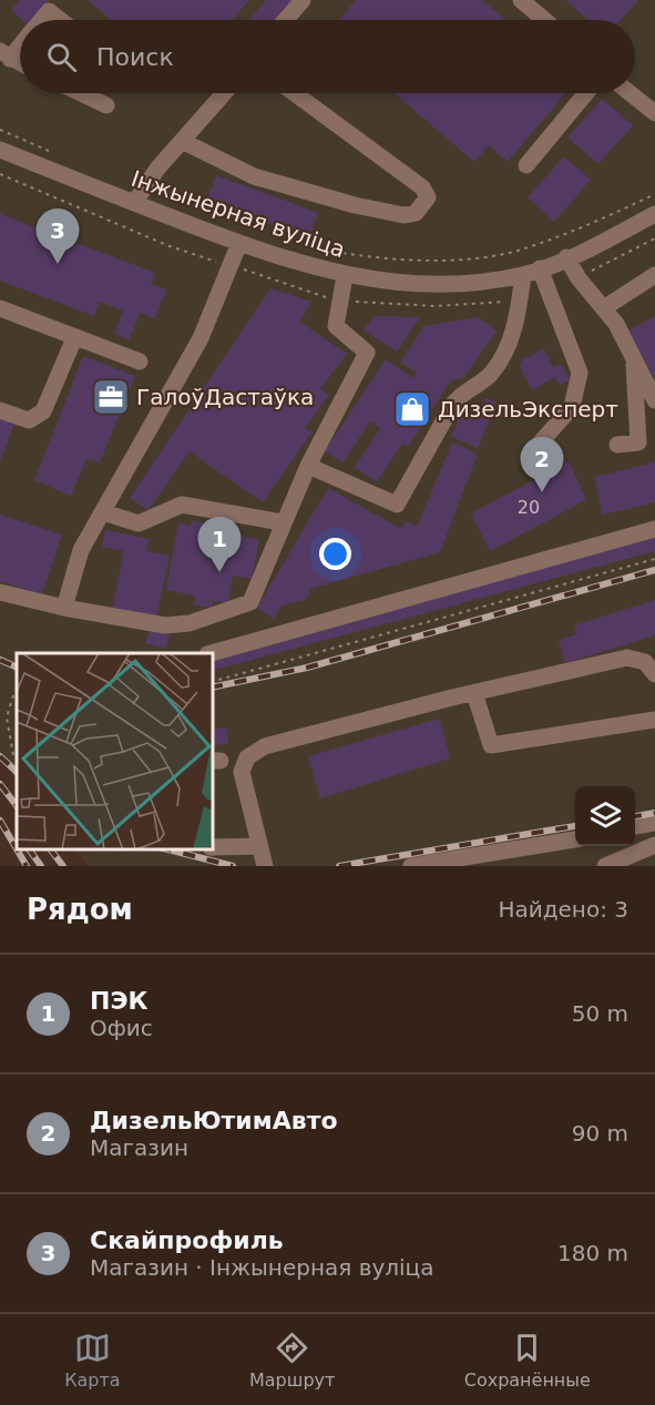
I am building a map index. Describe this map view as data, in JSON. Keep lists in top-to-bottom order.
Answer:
{
  "streets": {
    "street": ["Інжынерная вуліца"]
  },
  "places": {
    "office": ["ГалоўДастаўка"],
    "shop": ["ДизельЭксперт"]
  },
  "house_numbers": ["20"],
  "page": {
    "search": "Поиск",
    "pins": ["3", "2", "1"],
    "heading": ["Рядом", "Найдено: 3"],
    "list": [
      {
        "mark": "1",
        "name": "ПЭК",
        "note": "Офис",
        "value": "50 m"
      },
      {
        "mark": "2",
        "name": "ДизельЮтимАвто",
        "note": "Магазин",
        "value": "90 m"
      },
      {
        "mark": "3",
        "name": "Скайпрофиль",
        "note": "Магазин · Інжынерная вуліца",
        "value": "180 m"
      }
    ],
    "nav": ["Карта", "Маршрут", "Сохранённые"]
  }
}
